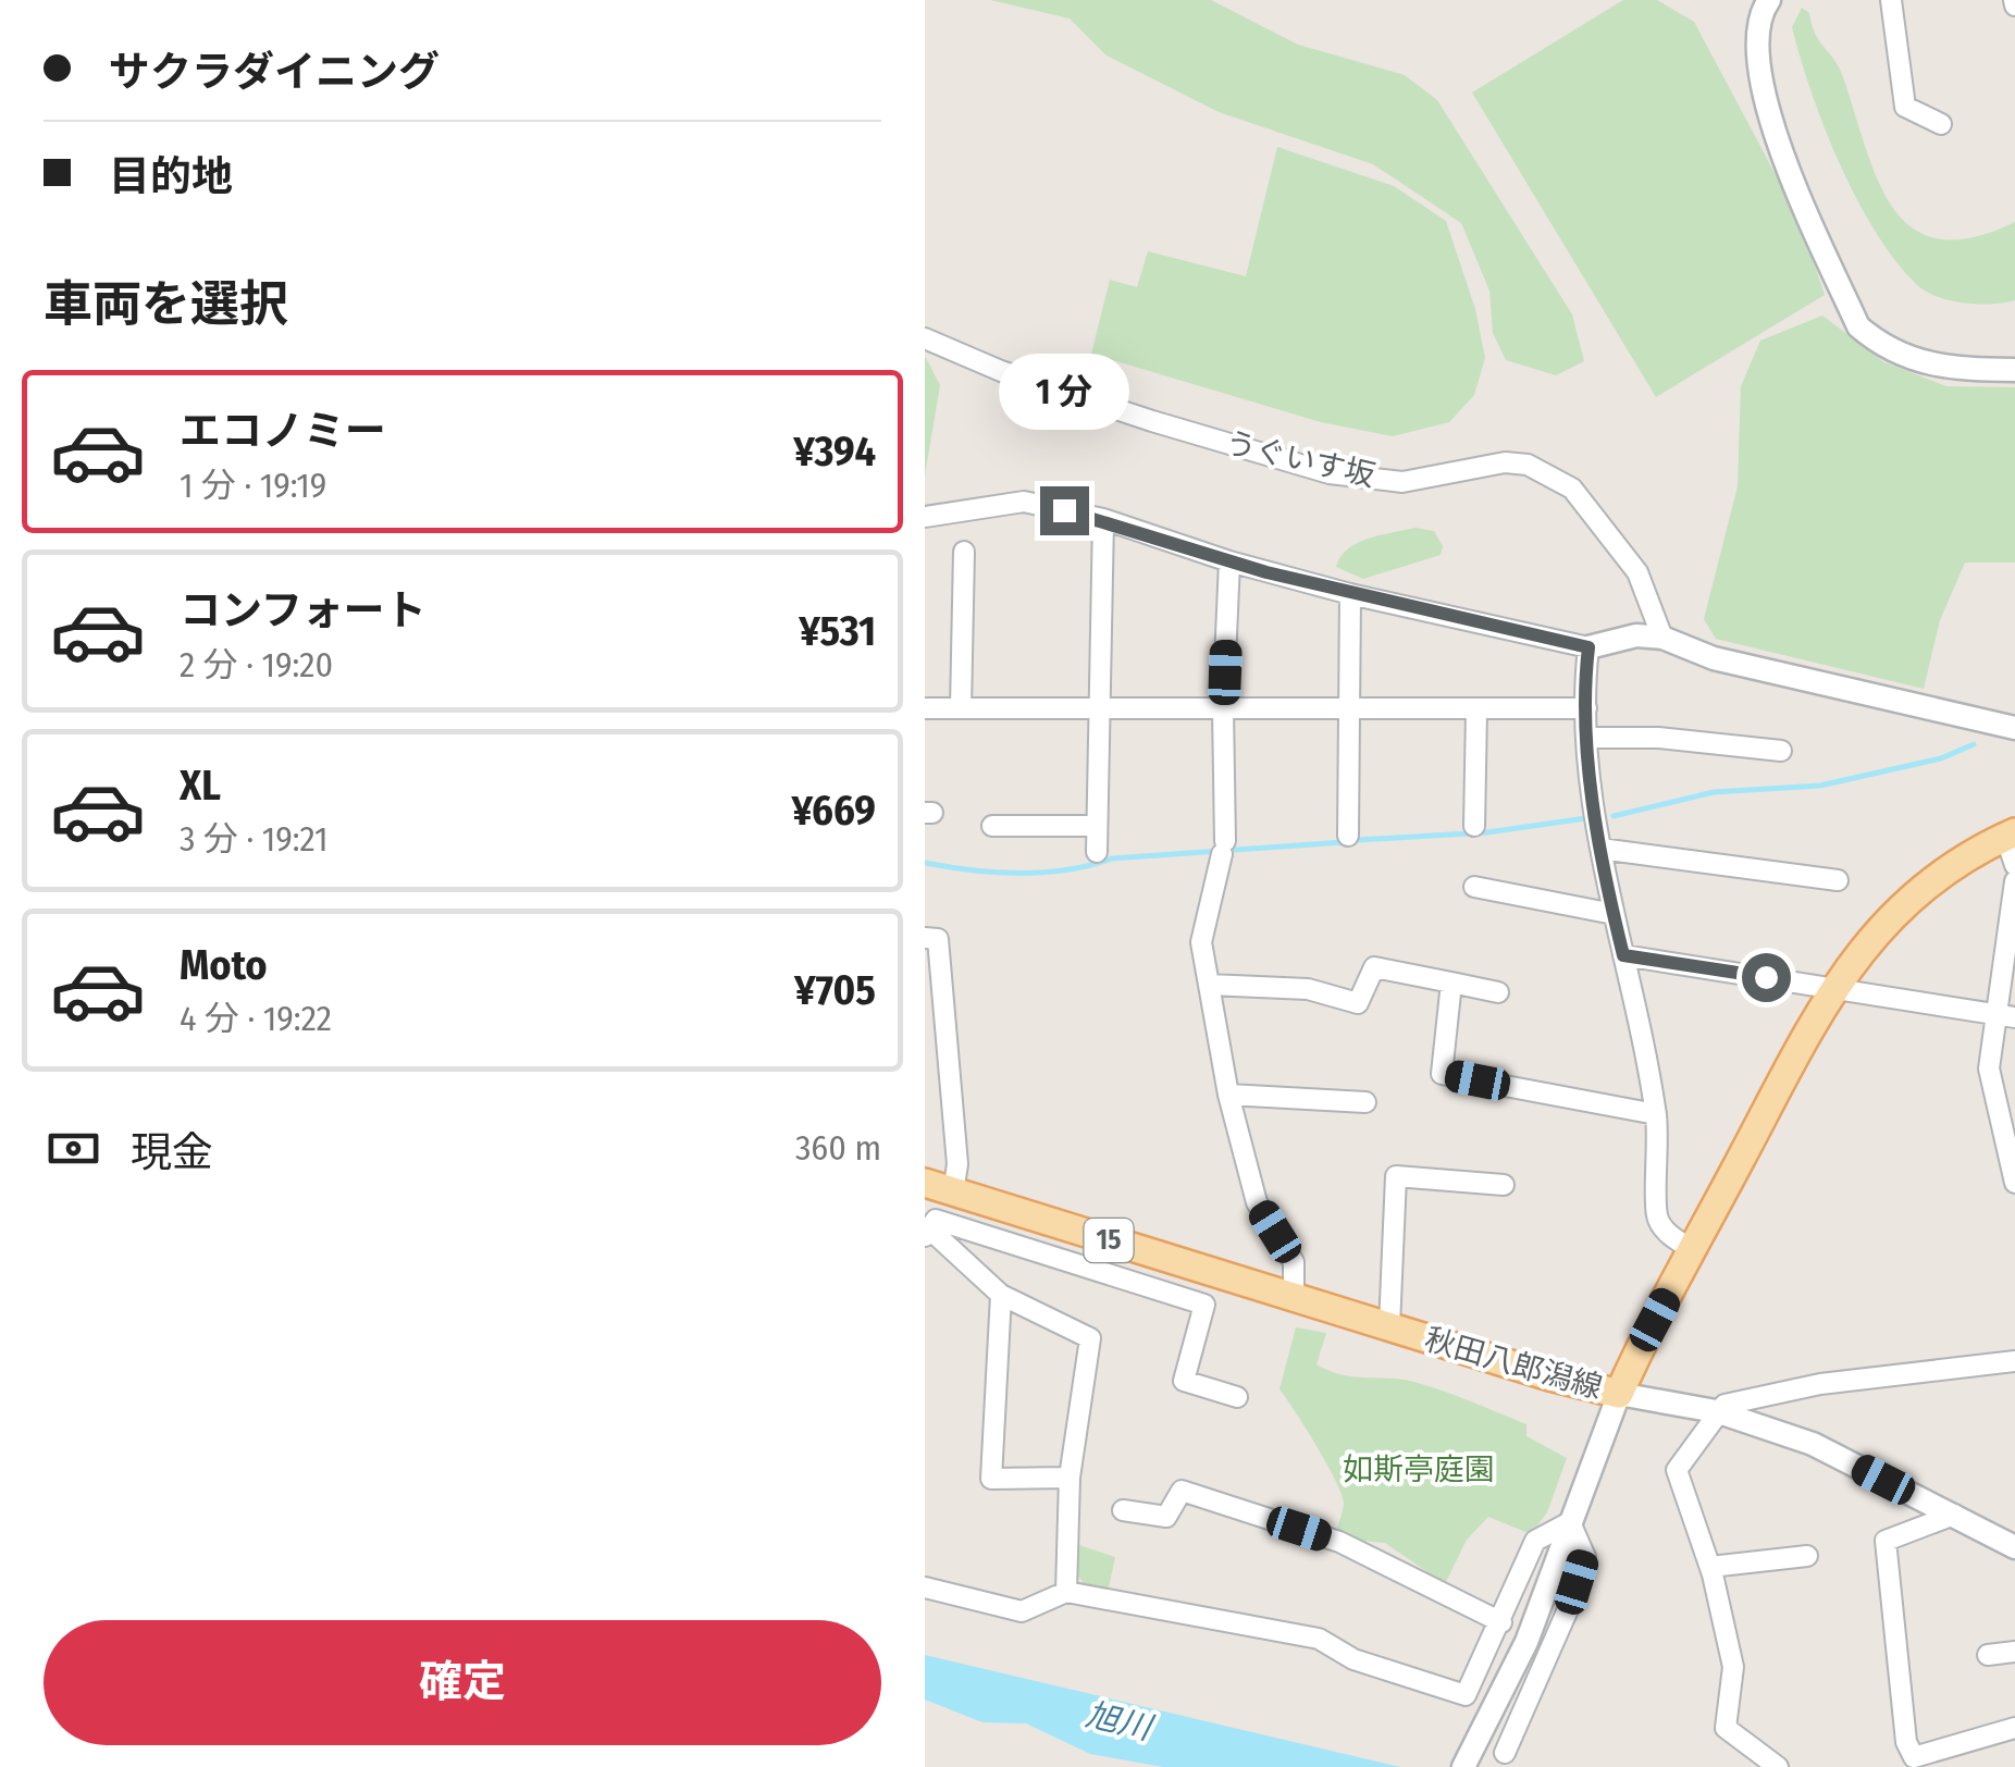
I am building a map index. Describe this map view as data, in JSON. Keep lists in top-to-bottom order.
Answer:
{
  "streets": {
    "main road": ["15", "秋田八郎潟線"],
    "street": ["うぐいす坂"]
  },
  "water": ["旭川"],
  "parks": ["如斯亭庭園"],
  "page": {
    "banner": ["サクラダイニング", "目的地"],
    "heading": "車両を選択",
    "bubble": "1 分",
    "list": [
      {
        "name": "エコノミー",
        "note": "1 分 · 19:19",
        "value": "¥394"
      },
      {
        "name": "コンフォート",
        "note": "2 分 · 19:20",
        "value": "¥531"
      },
      {
        "name": "XL",
        "note": "3 分 · 19:21",
        "value": "¥669"
      },
      {
        "name": "Moto",
        "note": "4 分 · 19:22",
        "value": "¥705"
      }
    ],
    "pay": ["現金", "360 m"],
    "buttons": "確定"
  }
}
